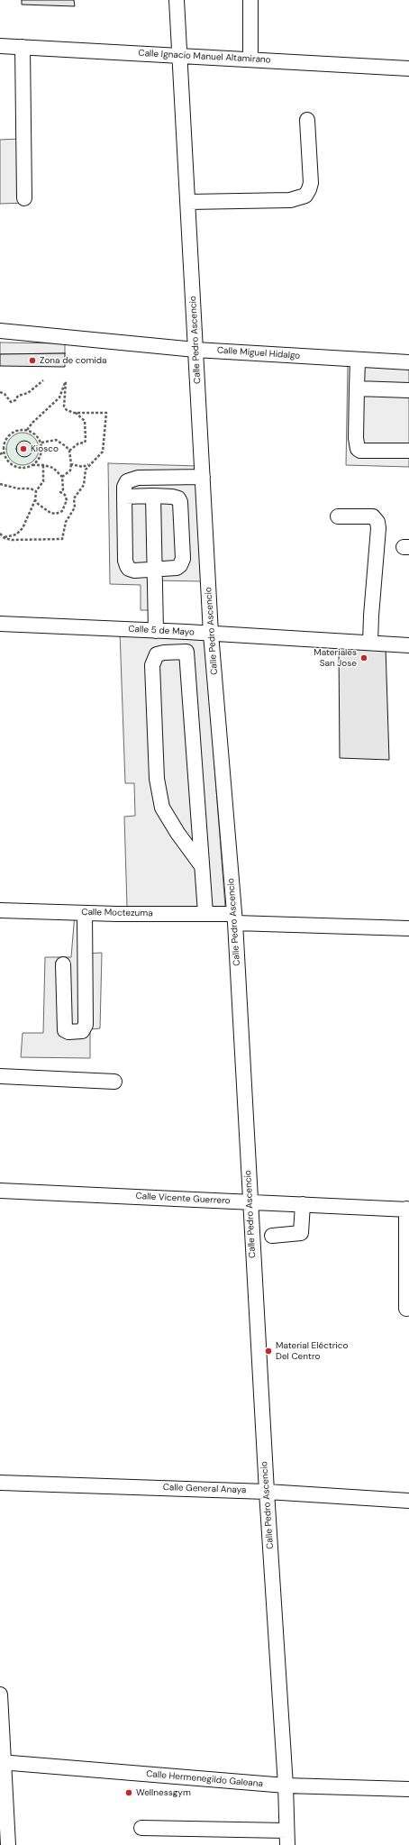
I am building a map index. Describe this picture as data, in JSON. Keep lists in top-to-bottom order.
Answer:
{
  "streets": {
    "street": [
      "Calle Ignacio Manuel Altamirano",
      "Calle Pedro Ascencio",
      "Calle Miguel Hidalgo",
      "Calle 5 de Mayo",
      "Calle Moctezuma",
      "Calle Vicente Guerrero",
      "Calle General Anaya",
      "Calle Hermenegildo Galeana"
    ]
  },
  "crossings": [
    ["Calle Ignacio Manuel Altamirano", "Calle Pedro Ascencio"],
    ["Calle Pedro Ascencio", "Calle Miguel Hidalgo"],
    ["Calle Pedro Ascencio", "Calle 5 de Mayo"],
    ["Calle Pedro Ascencio", "Calle Moctezuma"],
    ["Calle Pedro Ascencio", "Calle Vicente Guerrero"],
    ["Calle Pedro Ascencio", "Calle General Anaya"],
    ["Calle Pedro Ascencio", "Calle Hermenegildo Galeana"]
  ],
  "places": [
    "Zona de comida",
    "Kiosco",
    "Materiales San Jose",
    "Material Eléctrico Del Centro",
    "Wellnessgym"
  ]
}
